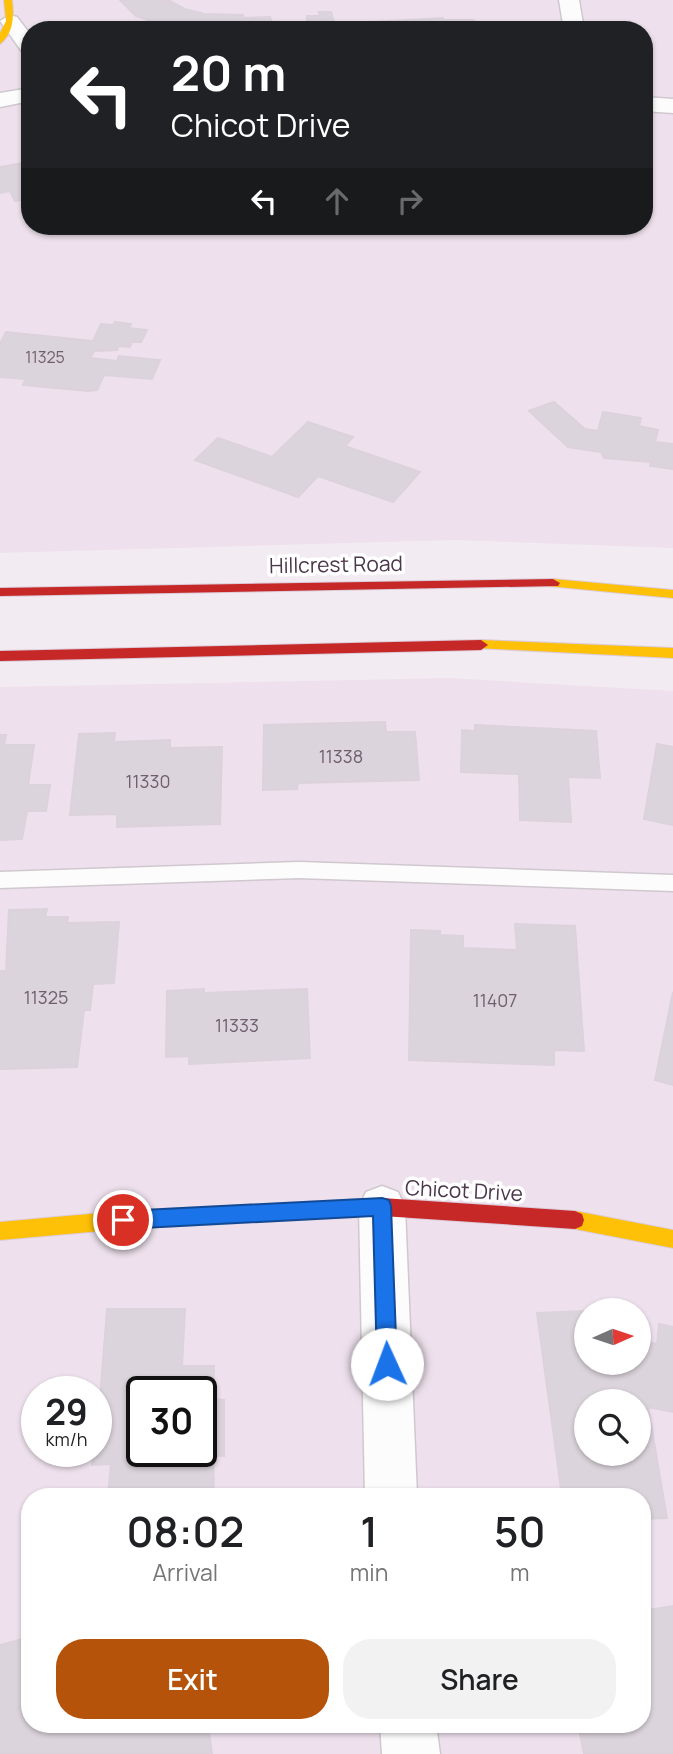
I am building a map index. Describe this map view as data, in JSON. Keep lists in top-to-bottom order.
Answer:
{
  "streets": {
    "main road": ["Hillcrest Road", "Chicot Drive"]
  },
  "house_numbers": [
    "11325",
    "11338",
    "11330",
    "11325",
    "11407",
    "11333"
  ],
  "north": "right",
  "page": {
    "turn": ["20 m", "Chicot Drive"],
    "speed": "29 km/h",
    "limit": "30",
    "eta": [
      "08:02",
      "Arrival",
      "1",
      "min",
      "50",
      "m"
    ],
    "buttons": ["Exit", "Share"]
  }
}
